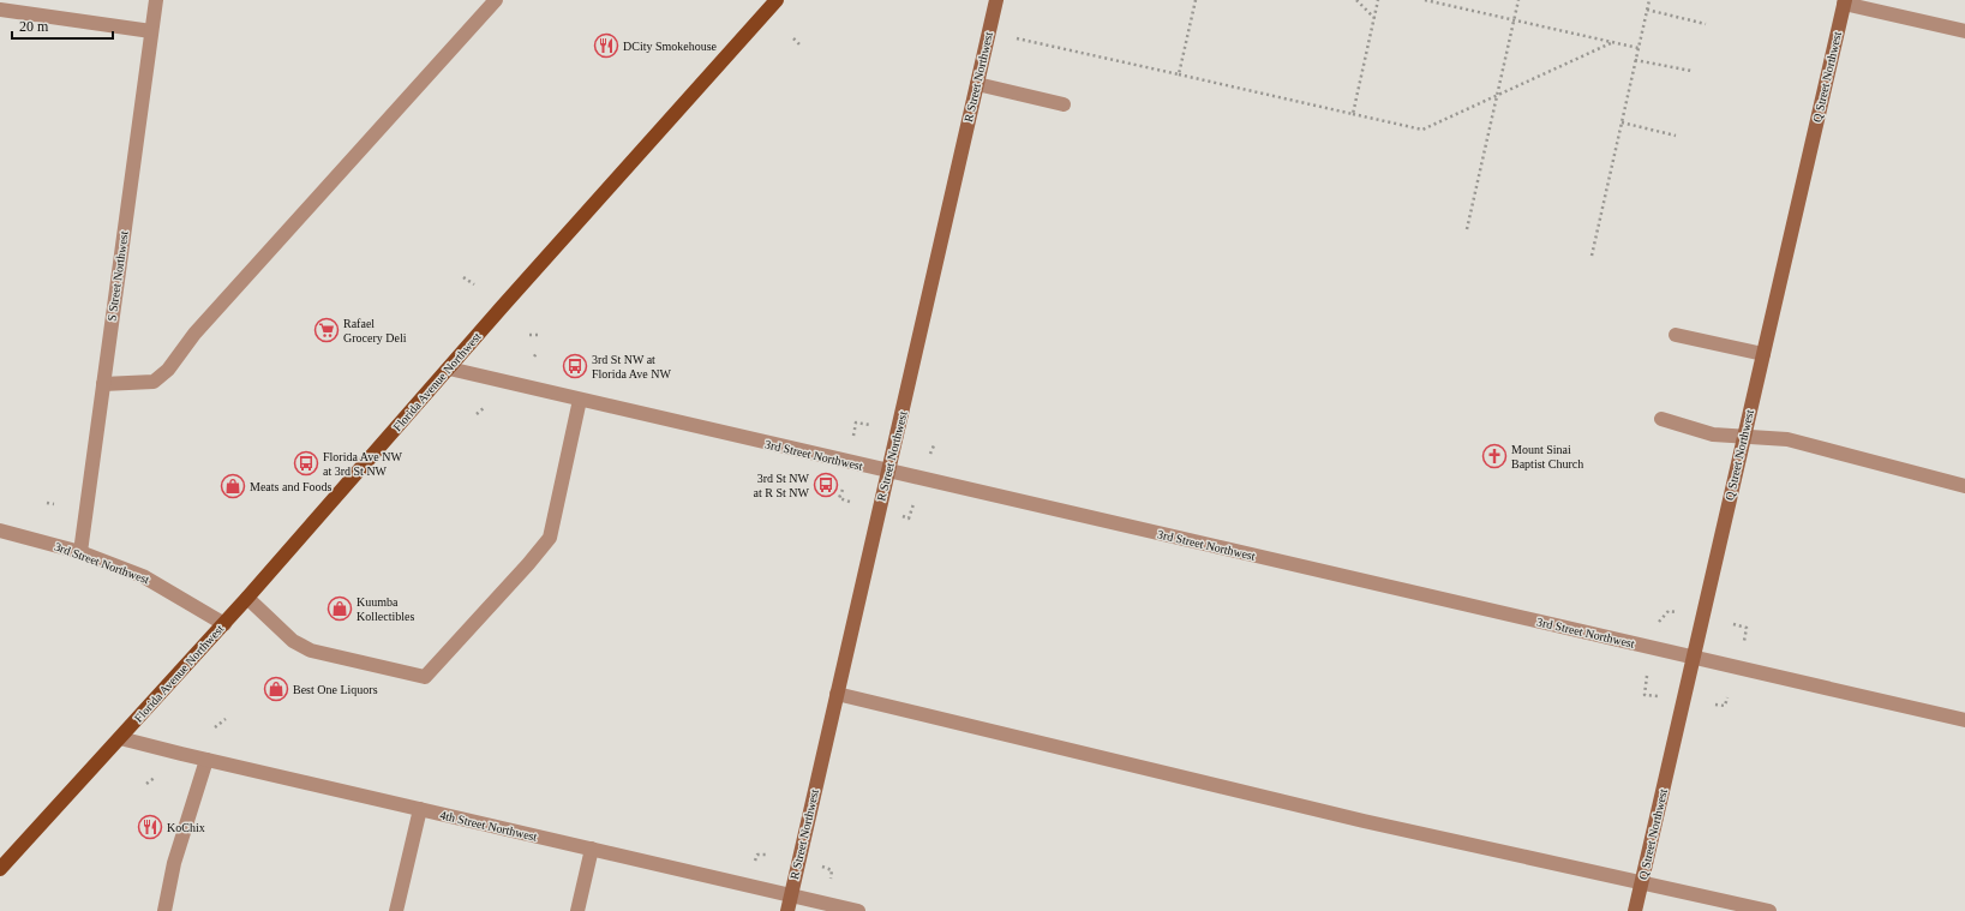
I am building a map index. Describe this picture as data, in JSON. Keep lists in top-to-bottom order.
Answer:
{
  "streets": {
    "main road": ["Florida Avenue Northwest"],
    "street": [
      "R Street Northwest",
      "Q Street Northwest",
      "S Street Northwest",
      "3rd Street Northwest",
      "4th Street Northwest"
    ]
  },
  "crossings": [
    ["R Street Northwest", "3rd Street Northwest"],
    ["R Street Northwest", "4th Street Northwest"],
    ["Q Street Northwest", "3rd Street Northwest"],
    ["S Street Northwest", "3rd Street Northwest"],
    ["Florida Avenue Northwest", "3rd Street Northwest"],
    ["Florida Avenue Northwest", "4th Street Northwest"]
  ],
  "places": {
    "restaurant": ["DCity Smokehouse", "KoChix"],
    "supermarket": ["Rafael Grocery Deli"],
    "bus stop": ["3rd St NW at Florida Ave NW", "Florida Ave NW at 3rd St NW", "3rd St NW at R St NW"],
    "church": ["Mount Sinai Baptist Church"],
    "shop": ["Meats and Foods", "Kuumba Kollectibles", "Best One Liquors"]
  },
  "scale_bar": "20 m"
}
